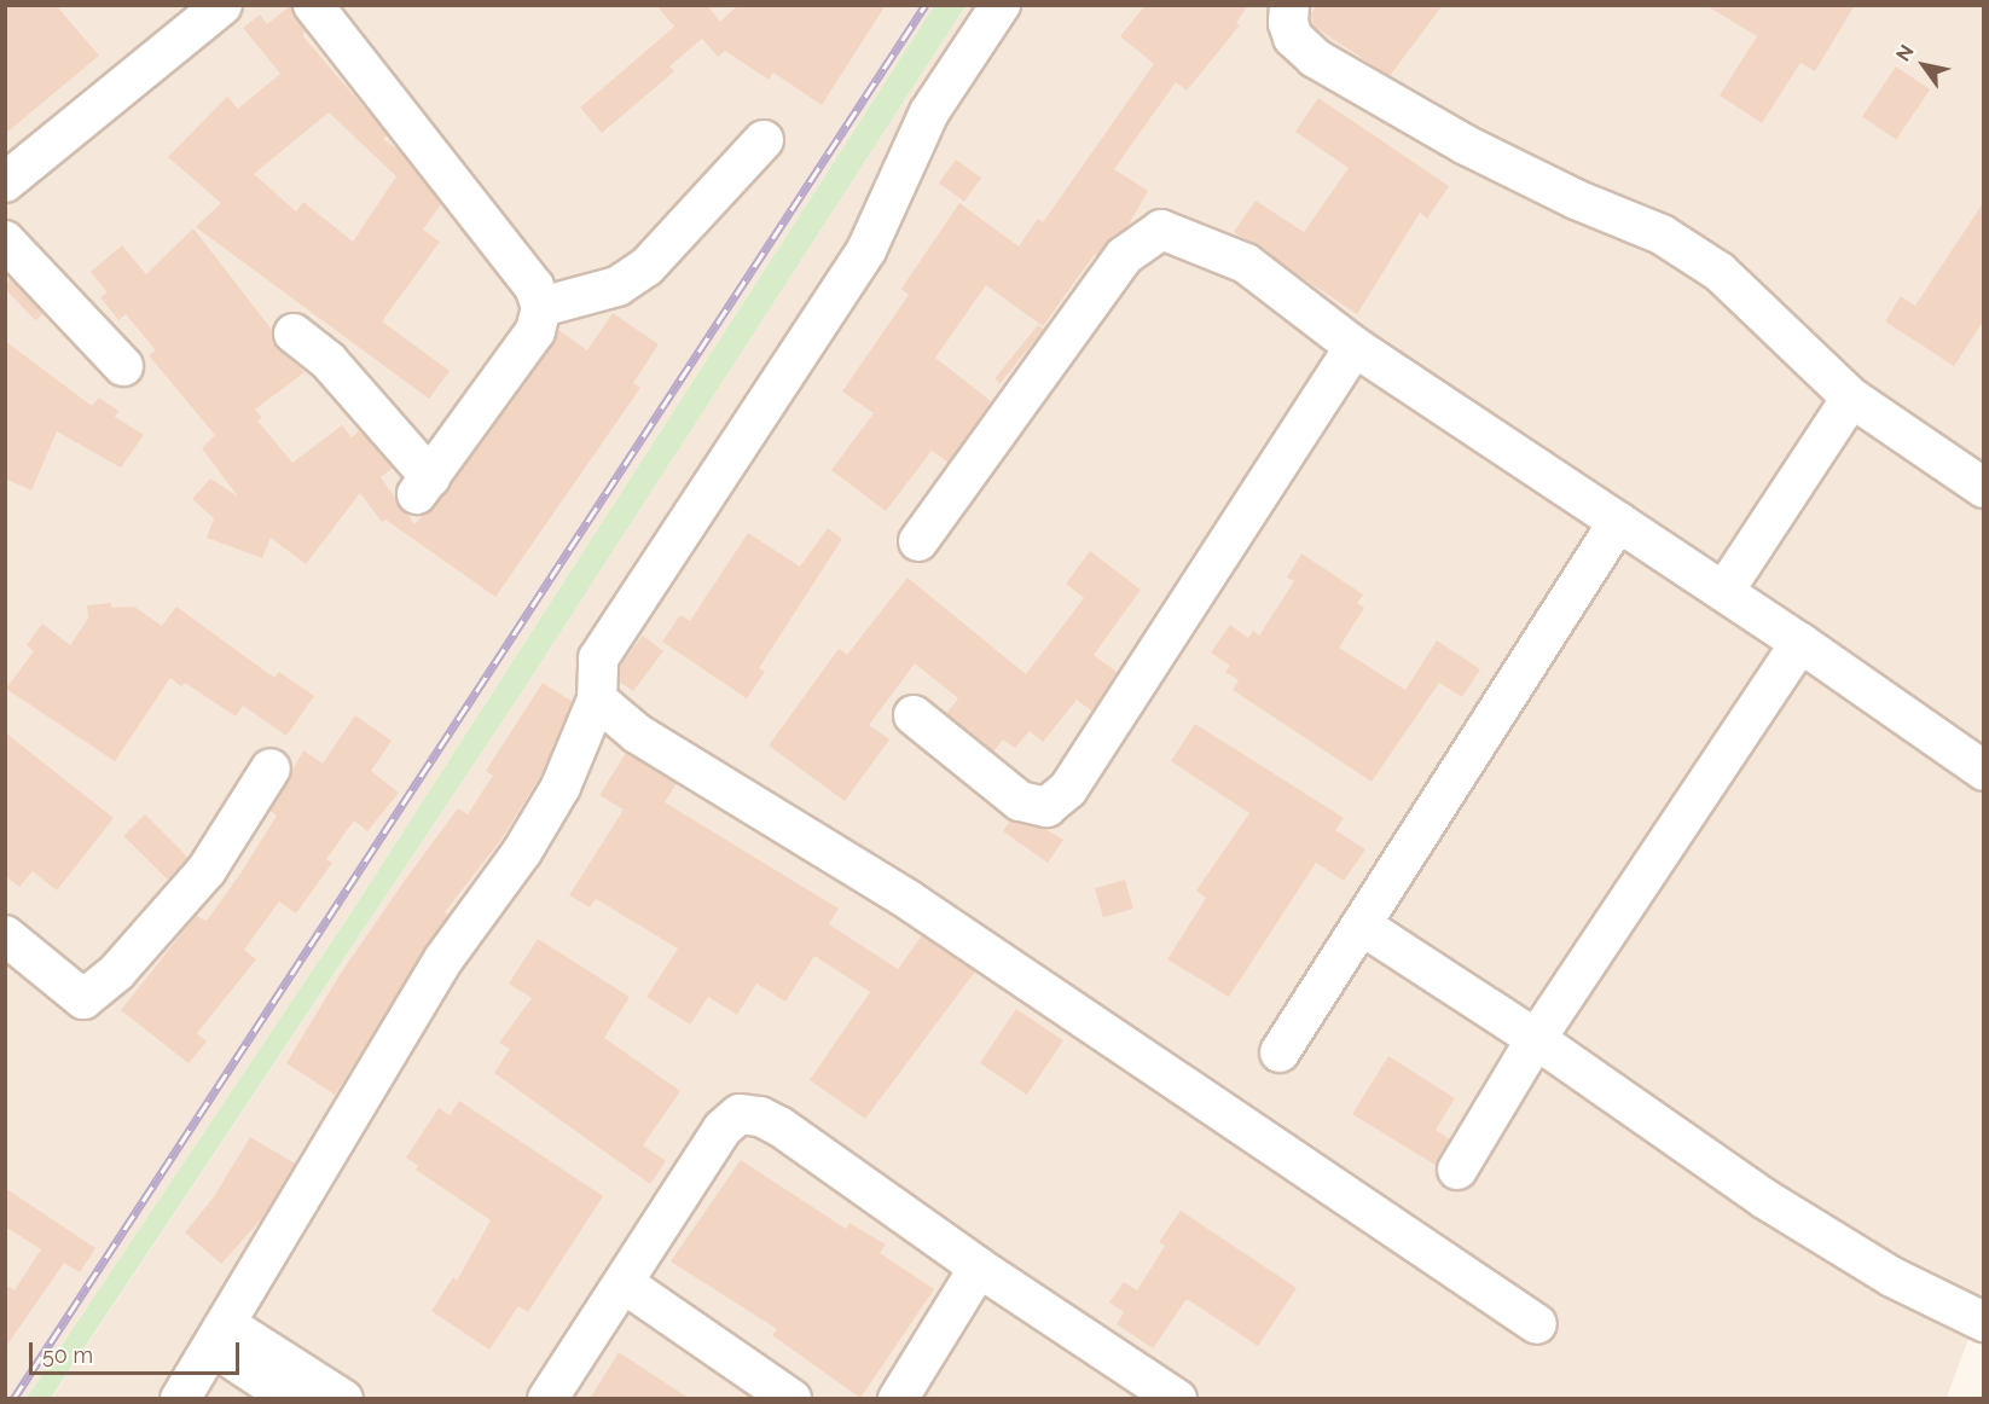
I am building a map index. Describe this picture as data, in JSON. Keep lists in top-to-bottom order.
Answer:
{
  "scale_bar": "50 m",
  "north": "top left"
}
